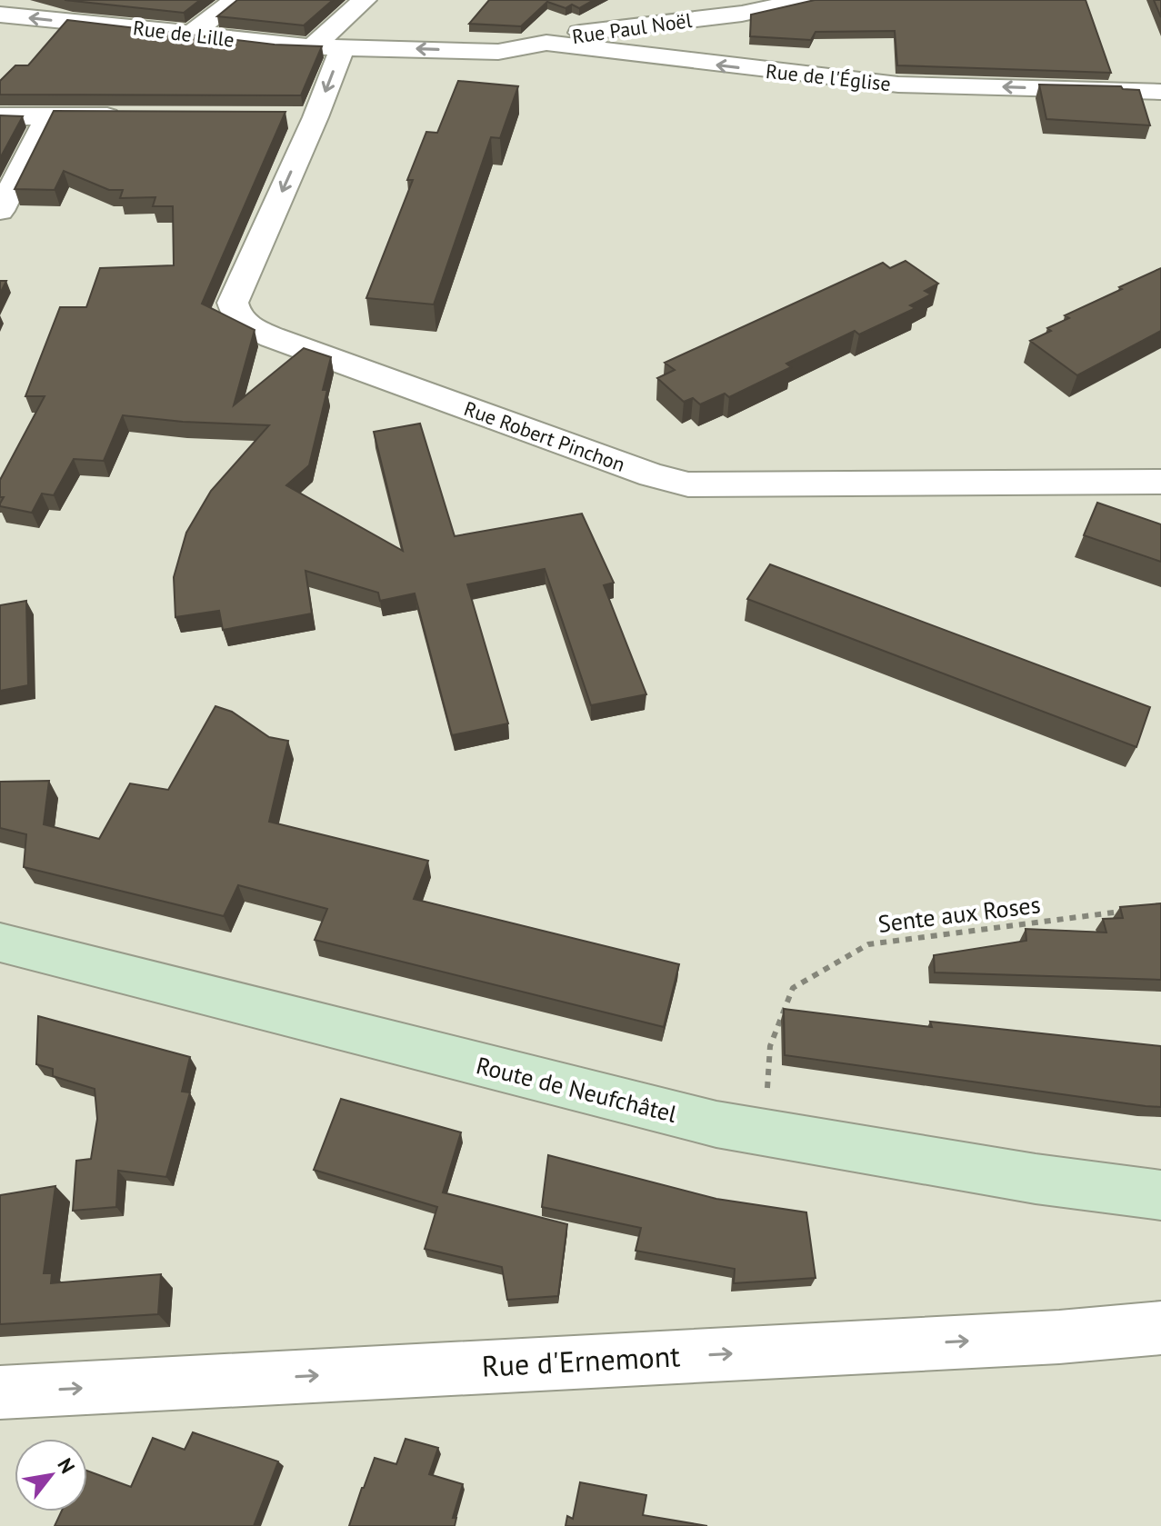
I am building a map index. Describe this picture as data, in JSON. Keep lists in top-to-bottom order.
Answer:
{
  "streets": {
    "main road": ["Route de Neufchâtel"],
    "street": [
      "Rue Paul Noël",
      "Rue de Lille",
      "Rue de l'Église",
      "Rue Robert Pinchon",
      "Rue d'Ernemont"
    ],
    "path": ["Sente aux Roses"]
  },
  "crossings": [
    ["Rue Paul Noël", "Rue de l'Église"],
    ["Rue de Lille", "Rue de l'Église"],
    ["Rue de Lille", "Rue Robert Pinchon"],
    ["Sente aux Roses", "Route de Neufchâtel"]
  ],
  "one_way": ["Rue de l'Église", "Rue d'Ernemont"],
  "north": "top right"
}
